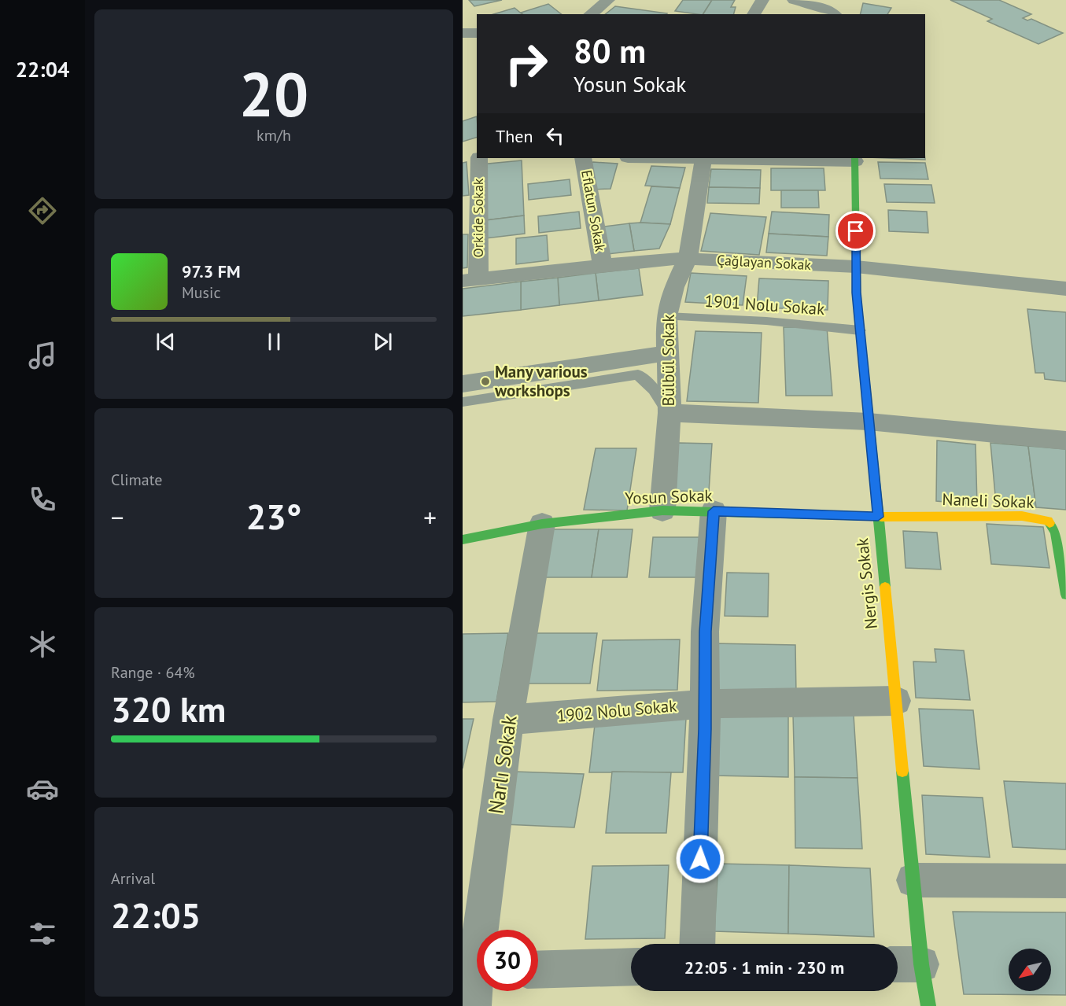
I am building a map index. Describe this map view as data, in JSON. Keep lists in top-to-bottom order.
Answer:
{
  "streets": {
    "street": [
      "Eflatun Sokak",
      "Orkide Sokak",
      "Çağlayan Sokak",
      "Bülbül Sokak",
      "Yosun Sokak",
      "Naneli Sokak",
      "Nergis Sokak",
      "1902 Nolu Sokak",
      "Narlı Sokak"
    ],
    "lane": ["1901 Nolu Sokak"]
  },
  "crossings": [
    ["Eflatun Sokak", "Çağlayan Sokak"],
    ["Orkide Sokak", "Çağlayan Sokak"],
    ["Çağlayan Sokak", "Bülbül Sokak"],
    ["Çağlayan Sokak", "Nergis Sokak"],
    ["1901 Nolu Sokak", "Bülbül Sokak"],
    ["1901 Nolu Sokak", "Nergis Sokak"],
    ["Bülbül Sokak", "Yosun Sokak"],
    ["Yosun Sokak", "Naneli Sokak"],
    ["Yosun Sokak", "Nergis Sokak"],
    ["Yosun Sokak", "Narlı Sokak"],
    ["Naneli Sokak", "Nergis Sokak"],
    ["Nergis Sokak", "1902 Nolu Sokak"],
    ["1902 Nolu Sokak", "Narlı Sokak"]
  ],
  "places": ["Many various workshops"],
  "north": "bottom left",
  "page": {
    "tabs": "22:04",
    "tile": [
      ["20", "km/h"],
      "Climate",
      ["Range · 64%", "320 km"],
      ["Arrival", "22:05"]
    ],
    "turn": ["80 m", "Yosun Sokak"],
    "then": "Then",
    "song": ["97.3 FM", "Music"],
    "heat": ["−", "23°", "+"],
    "limit": "30",
    "trip": "22:05 · 1 min · 230 m"
  }
}
